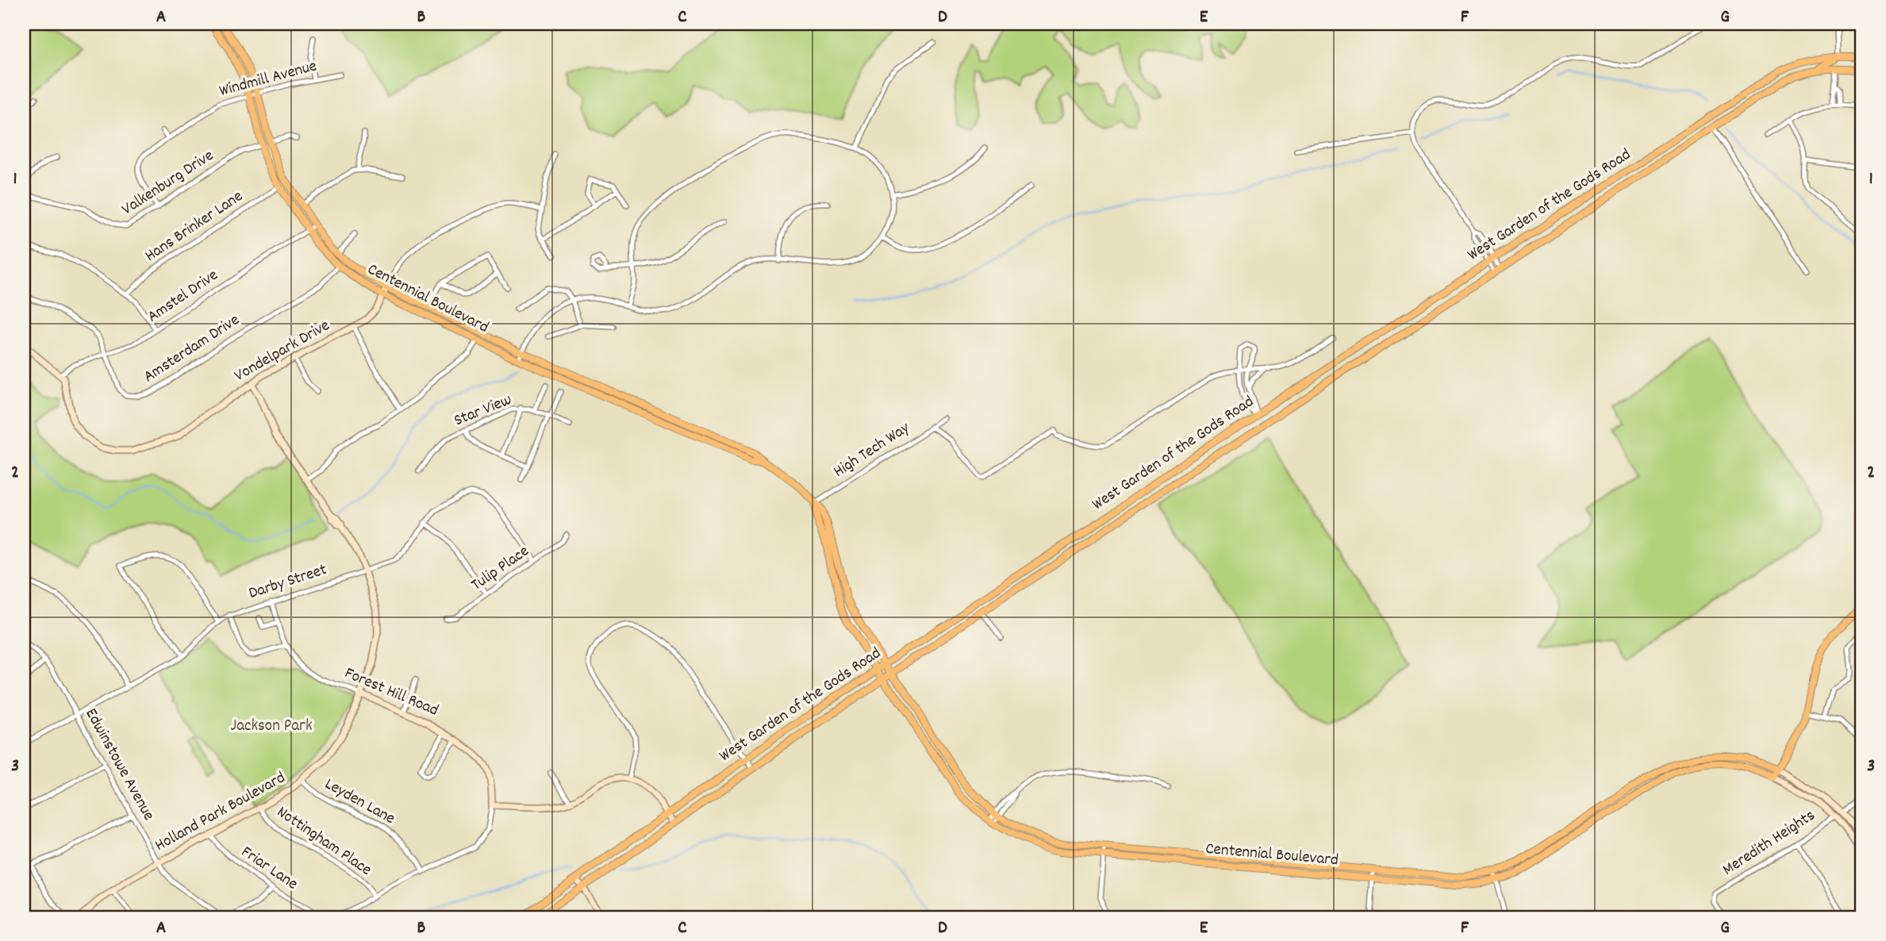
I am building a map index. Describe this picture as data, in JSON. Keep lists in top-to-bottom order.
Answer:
{
  "streets": {
    "main road": ["West Garden of the Gods Road", "Centennial Boulevard"],
    "street": [
      "Windmill Avenue",
      "Valkenburg Drive",
      "Hans Brinker Lane",
      "Amstel Drive",
      "Amsterdam Drive",
      "Vondelpark Drive",
      "Star View",
      "High Tech Way",
      "Tulip Place",
      "Darby Street",
      "Forest Hill Road",
      "Edwinstowe Avenue",
      "Leyden Lane",
      "Holland Park Boulevard",
      "Nottingham Place",
      "Meredith Heights",
      "Friar Lane"
    ]
  },
  "crossings": [
    ["Windmill Avenue", "Valkenburg Drive"],
    ["Windmill Avenue", "Centennial Boulevard"],
    ["Valkenburg Drive", "Centennial Boulevard"],
    ["West Garden of the Gods Road", "Centennial Boulevard"],
    ["Hans Brinker Lane", "Centennial Boulevard"],
    ["Amstel Drive", "Centennial Boulevard"],
    ["Amstel Drive", "Amsterdam Drive"],
    ["Amstel Drive", "Vondelpark Drive"],
    ["Centennial Boulevard", "Amsterdam Drive"],
    ["Centennial Boulevard", "Vondelpark Drive"],
    ["Centennial Boulevard", "High Tech Way"],
    ["Centennial Boulevard", "Meredith Heights"],
    ["Vondelpark Drive", "Holland Park Boulevard"],
    ["Tulip Place", "Darby Street"],
    ["Darby Street", "Forest Hill Road"],
    ["Darby Street", "Edwinstowe Avenue"],
    ["Darby Street", "Holland Park Boulevard"],
    ["Forest Hill Road", "Holland Park Boulevard"],
    ["Edwinstowe Avenue", "Holland Park Boulevard"],
    ["Leyden Lane", "Holland Park Boulevard"],
    ["Holland Park Boulevard", "Nottingham Place"],
    ["Holland Park Boulevard", "Friar Lane"]
  ],
  "parks": ["Jackson Park"],
  "grid": {
    "columns": [
      "A",
      "B",
      "C",
      "D",
      "E",
      "F",
      "G"
    ],
    "rows": ["1", "2", "3"]
  }
}
